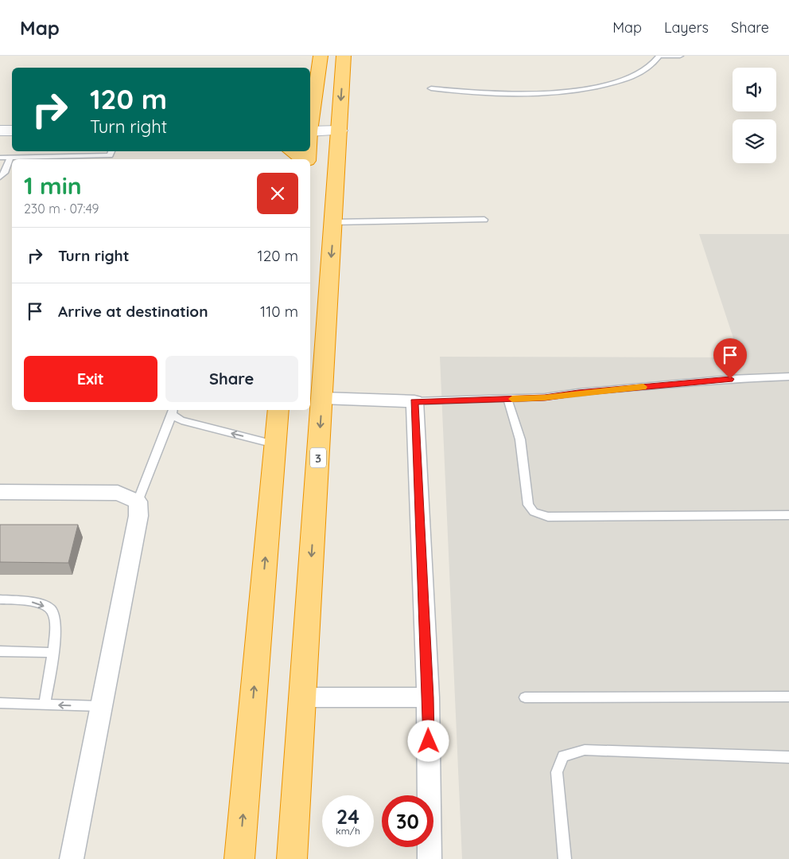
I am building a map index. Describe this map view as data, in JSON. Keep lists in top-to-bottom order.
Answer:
{
  "streets": {
    "highway": ["3"]
  },
  "page": {
    "header": "Map",
    "nav": ["Map", "Layers", "Share"],
    "turn": ["120 m", "Turn right"],
    "heading": ["1 min", "230 m · 07:49"],
    "list": [
      {
        "name": "Turn right",
        "value": "120 m"
      },
      {
        "name": "Arrive at destination",
        "value": "110 m"
      }
    ],
    "buttons": ["Exit", "Share"],
    "speed": "24 km/h",
    "limit": "30"
  }
}
